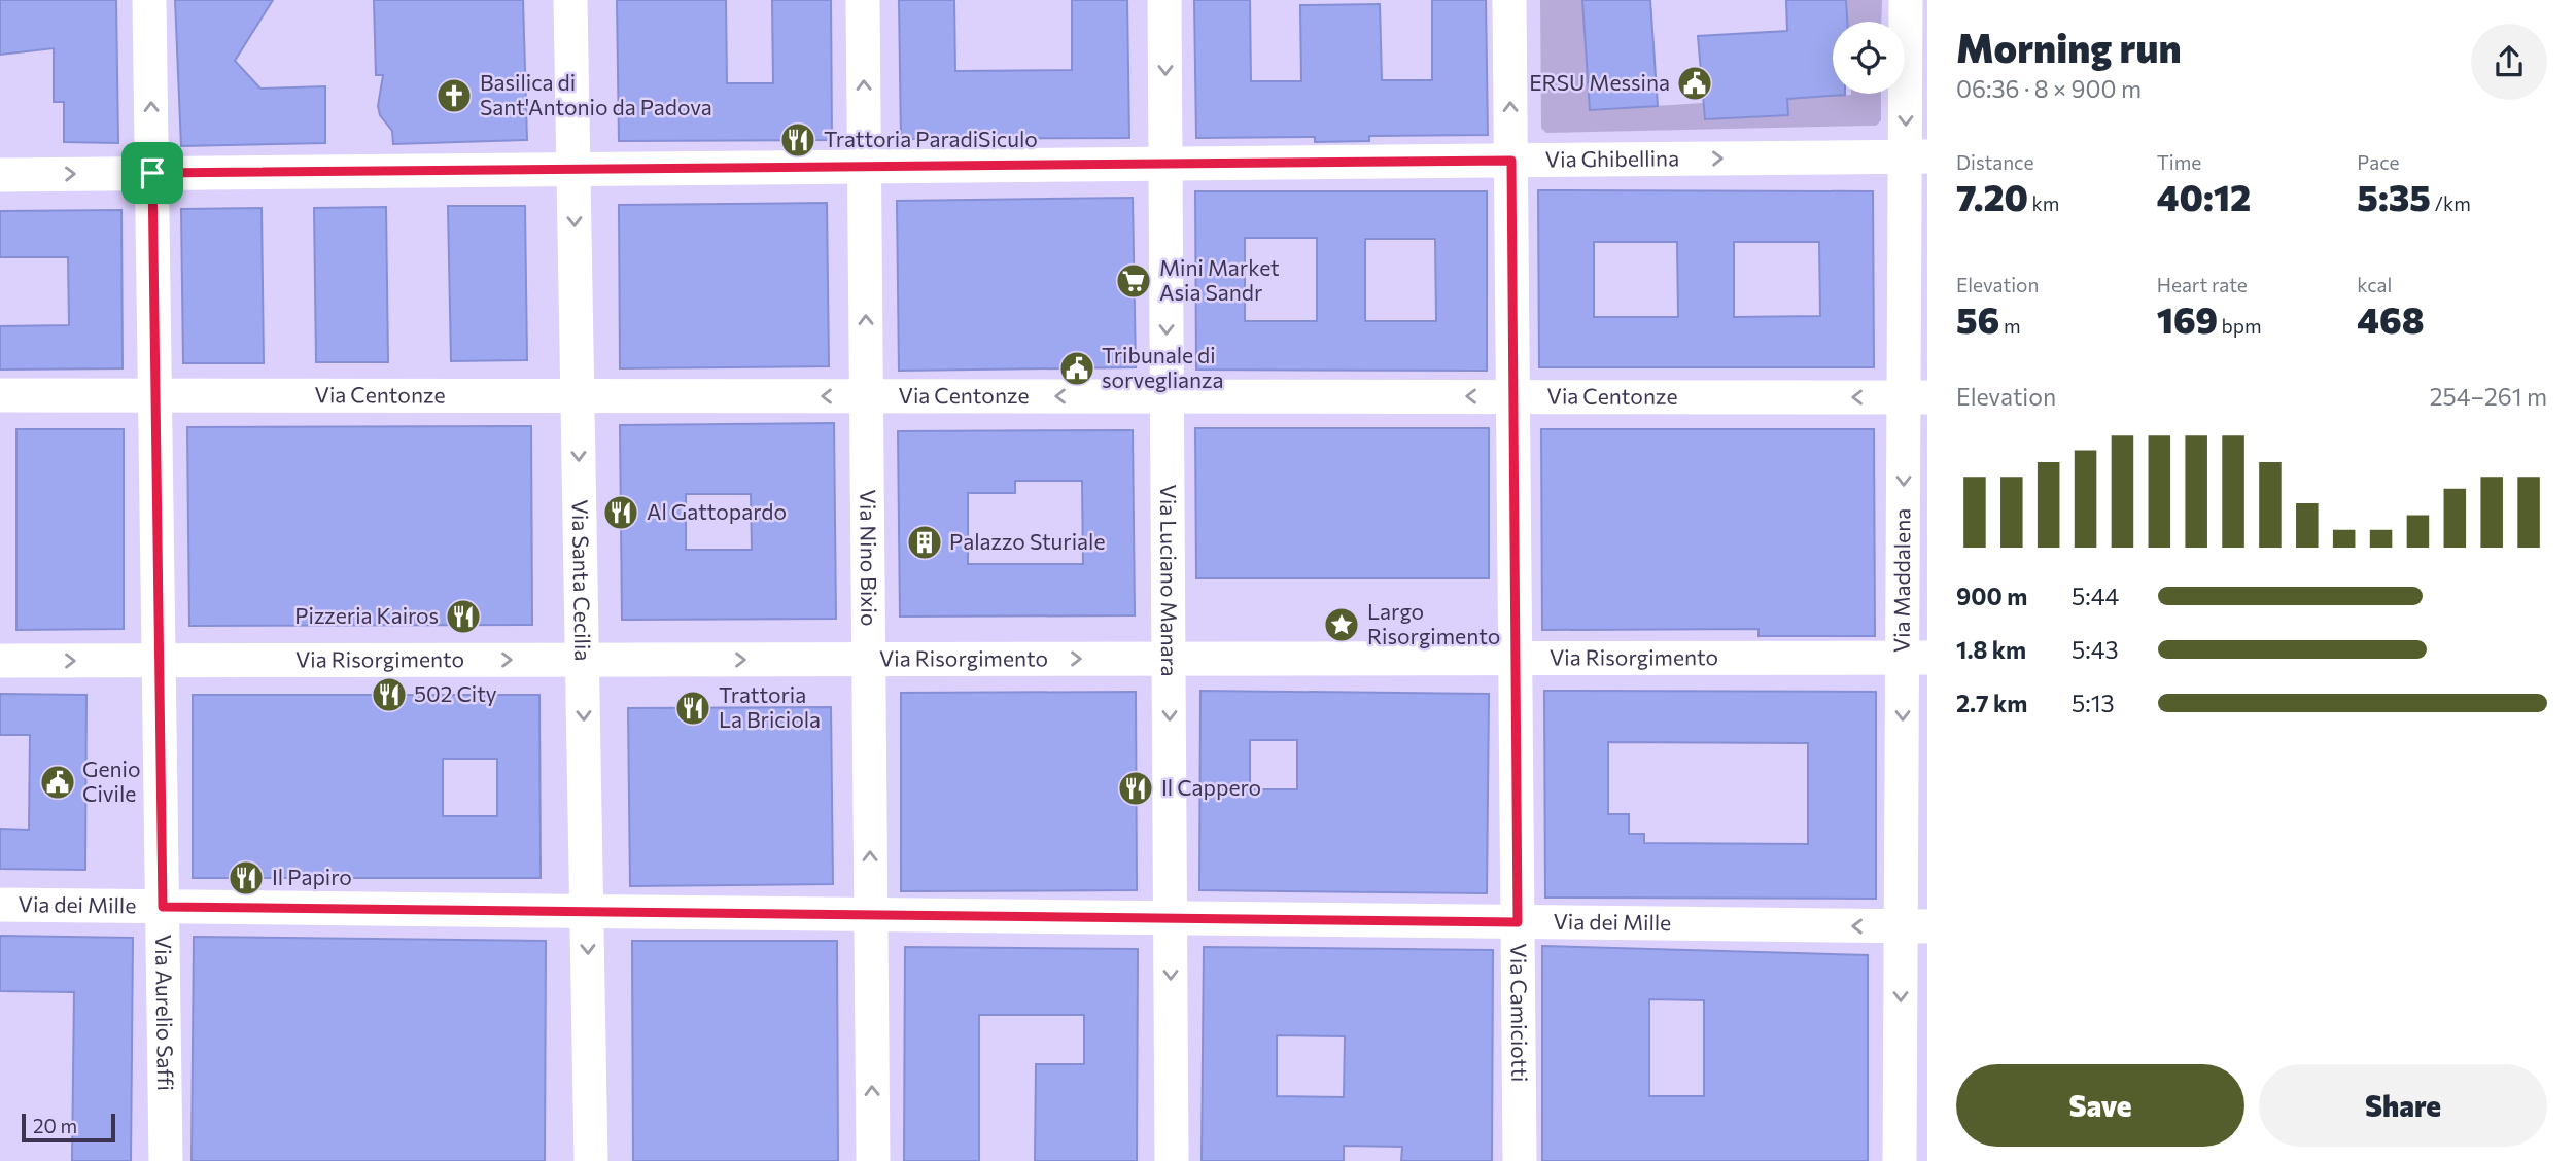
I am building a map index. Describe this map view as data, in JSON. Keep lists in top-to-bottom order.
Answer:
{
  "streets": {
    "street": [
      "Via Ghibellina",
      "Via Centonze",
      "Via Nino Bixio",
      "Via Santa Cecilia",
      "Via Luciano Manara",
      "Via Maddalena",
      "Via Risorgimento",
      "Via dei Mille",
      "Via Aurelio Saffi",
      "Via Camiciotti"
    ]
  },
  "crossings": [
    ["Via Ghibellina", "Via Nino Bixio"],
    ["Via Ghibellina", "Via Santa Cecilia"],
    ["Via Ghibellina", "Via Luciano Manara"],
    ["Via Ghibellina", "Via Maddalena"],
    ["Via Ghibellina", "Via Aurelio Saffi"],
    ["Via Ghibellina", "Via Camiciotti"],
    ["Via Centonze", "Via Nino Bixio"],
    ["Via Centonze", "Via Santa Cecilia"],
    ["Via Centonze", "Via Luciano Manara"],
    ["Via Centonze", "Via Maddalena"],
    ["Via Centonze", "Via Aurelio Saffi"],
    ["Via Centonze", "Via Camiciotti"],
    ["Via Nino Bixio", "Via Risorgimento"],
    ["Via Nino Bixio", "Via dei Mille"],
    ["Via Santa Cecilia", "Via Risorgimento"],
    ["Via Santa Cecilia", "Via dei Mille"],
    ["Via Luciano Manara", "Via Risorgimento"],
    ["Via Luciano Manara", "Via dei Mille"],
    ["Via Maddalena", "Via Risorgimento"],
    ["Via Maddalena", "Via dei Mille"],
    ["Via Risorgimento", "Via Aurelio Saffi"],
    ["Via Risorgimento", "Via Camiciotti"],
    ["Via dei Mille", "Via Aurelio Saffi"],
    ["Via dei Mille", "Via Camiciotti"]
  ],
  "one_way": [
    "Via Centonze",
    "Via Nino Bixio",
    "Via Santa Cecilia",
    "Via Luciano Manara",
    "Via Maddalena",
    "Via Risorgimento"
  ],
  "places": {
    "public building": ["ERSU Messina", "Tribunale di sorveglianza", "Genio Civile"],
    "church": ["Basilica di Sant'Antonio da Padova"],
    "restaurant": [
      "Trattoria ParadiSiculo",
      "Al Gattopardo",
      "Pizzeria Kairos",
      "502 City",
      "Trattoria La Briciola",
      "Il Cappero",
      "Il Papiro"
    ],
    "supermarket": ["Mini Market Asia Sandr"],
    "building": ["Palazzo Sturiale"],
    "place": ["Largo Risorgimento"]
  },
  "scale_bar": "20 m",
  "page": {
    "heading": ["Morning run", "06:36 · 8 × 900 m"],
    "stats": [
      ["Distance", "7.20 km"],
      ["Time", "40:12"],
      ["Pace", "5:35 /km"],
      ["Elevation", "56 m"],
      ["Heart rate", "169 bpm"],
      ["kcal", "468"]
    ],
    "chart": ["Elevation", "254–261 m"],
    "list": [
      {
        "name": "900 m",
        "note": "5:44"
      },
      {
        "name": "1.8 km",
        "note": "5:43"
      },
      {
        "name": "2.7 km",
        "note": "5:13"
      }
    ],
    "buttons": ["Save", "Share"],
    "scale": "20 m"
  }
}
